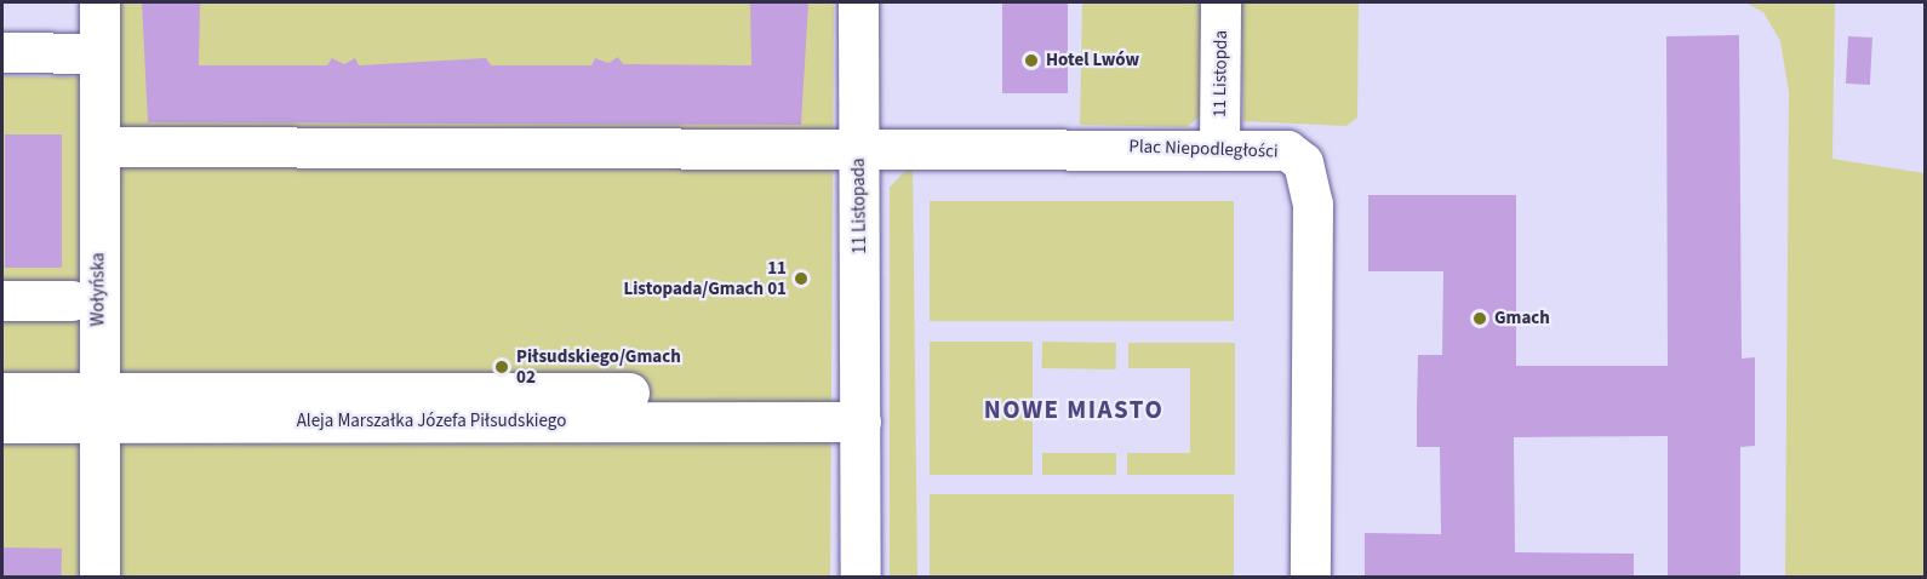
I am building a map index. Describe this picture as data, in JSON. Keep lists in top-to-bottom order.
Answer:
{
  "streets": {
    "street": [
      "11 Listopda",
      "Plac Niepodległości",
      "11 Listopada",
      "Wołyńska",
      "Aleja Marszałka Józefa Piłsudskiego"
    ]
  },
  "crossings": [
    ["11 Listopda", "Plac Niepodległości"],
    ["Plac Niepodległości", "11 Listopada"],
    ["11 Listopada", "Aleja Marszałka Józefa Piłsudskiego"],
    ["Wołyńska", "Aleja Marszałka Józefa Piłsudskiego"]
  ],
  "districts": ["NOWE MIASTO"],
  "places": [
    "Hotel Lwów",
    "11 Listopada/Gmach 01",
    "Gmach",
    "Piłsudskiego/Gmach 02"
  ]
}
